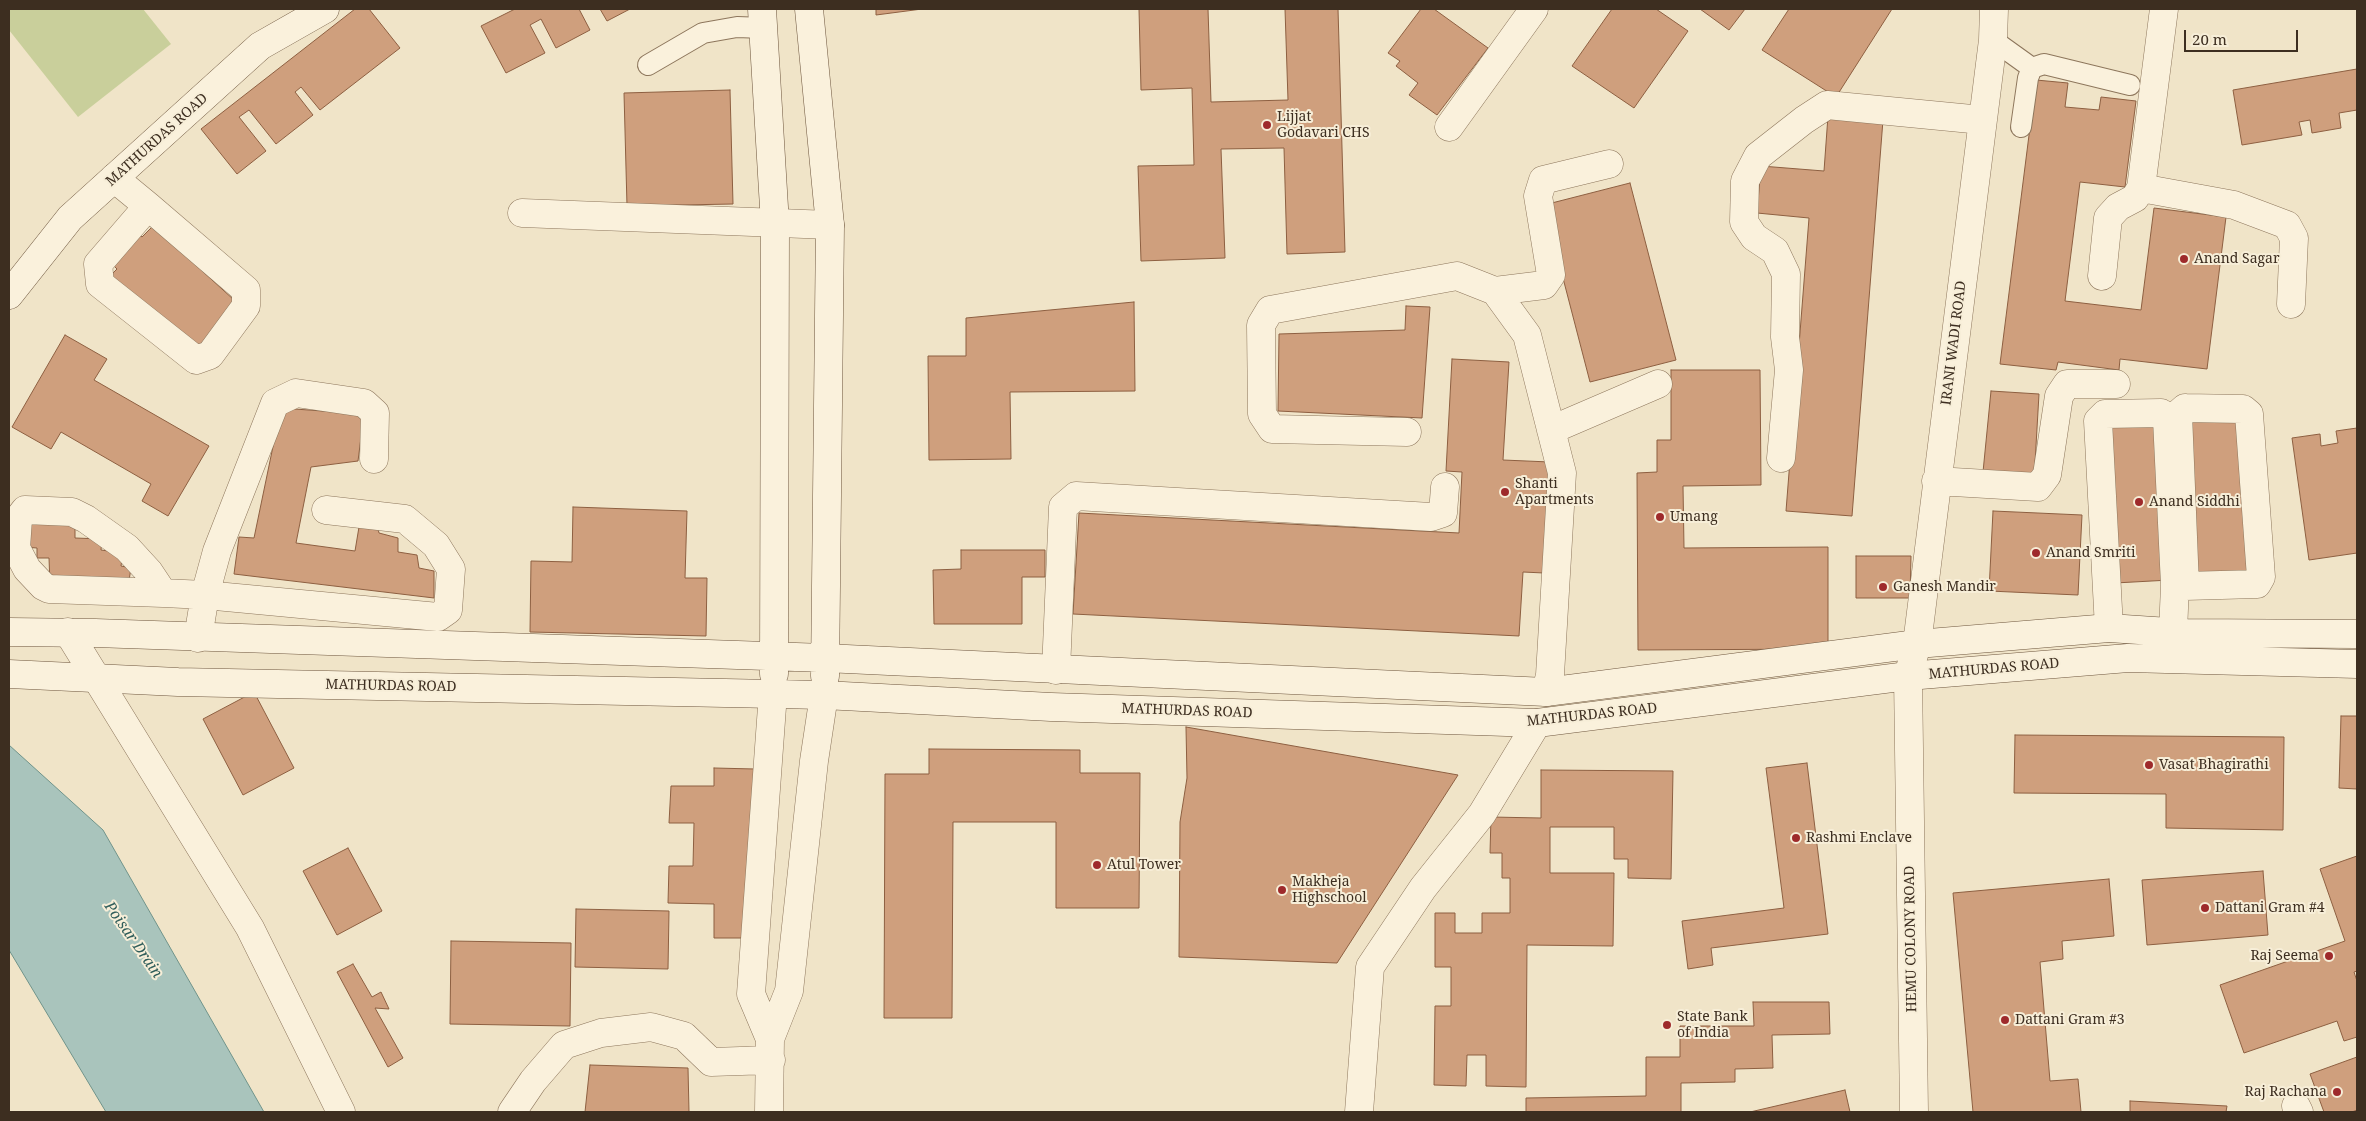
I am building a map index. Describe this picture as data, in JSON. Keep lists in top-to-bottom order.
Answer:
{
  "streets": {
    "street": ["MATHURDAS ROAD", "IRANI WADI ROAD", "HEMU COLONY ROAD"]
  },
  "crossings": [
    ["MATHURDAS ROAD", "IRANI WADI ROAD"],
    ["MATHURDAS ROAD", "HEMU COLONY ROAD"],
    ["IRANI WADI ROAD", "HEMU COLONY ROAD"]
  ],
  "water": ["Poisar Drain"],
  "places": [
    "Lijjat Godavari CHS",
    "Anand Sagar",
    "Shanti Apartments",
    "Anand Siddhi",
    "Umang",
    "Anand Smriti",
    "Ganesh Mandir",
    "Vasat Bhagirathi",
    "Rashmi Enclave",
    "Atul Tower",
    "Makheja Highschool",
    "Dattani Gram #4",
    "Raj Seema",
    "Dattani Gram #3",
    "State Bank of India",
    "Raj Rachana"
  ],
  "scale_bar": "20 m"
}
